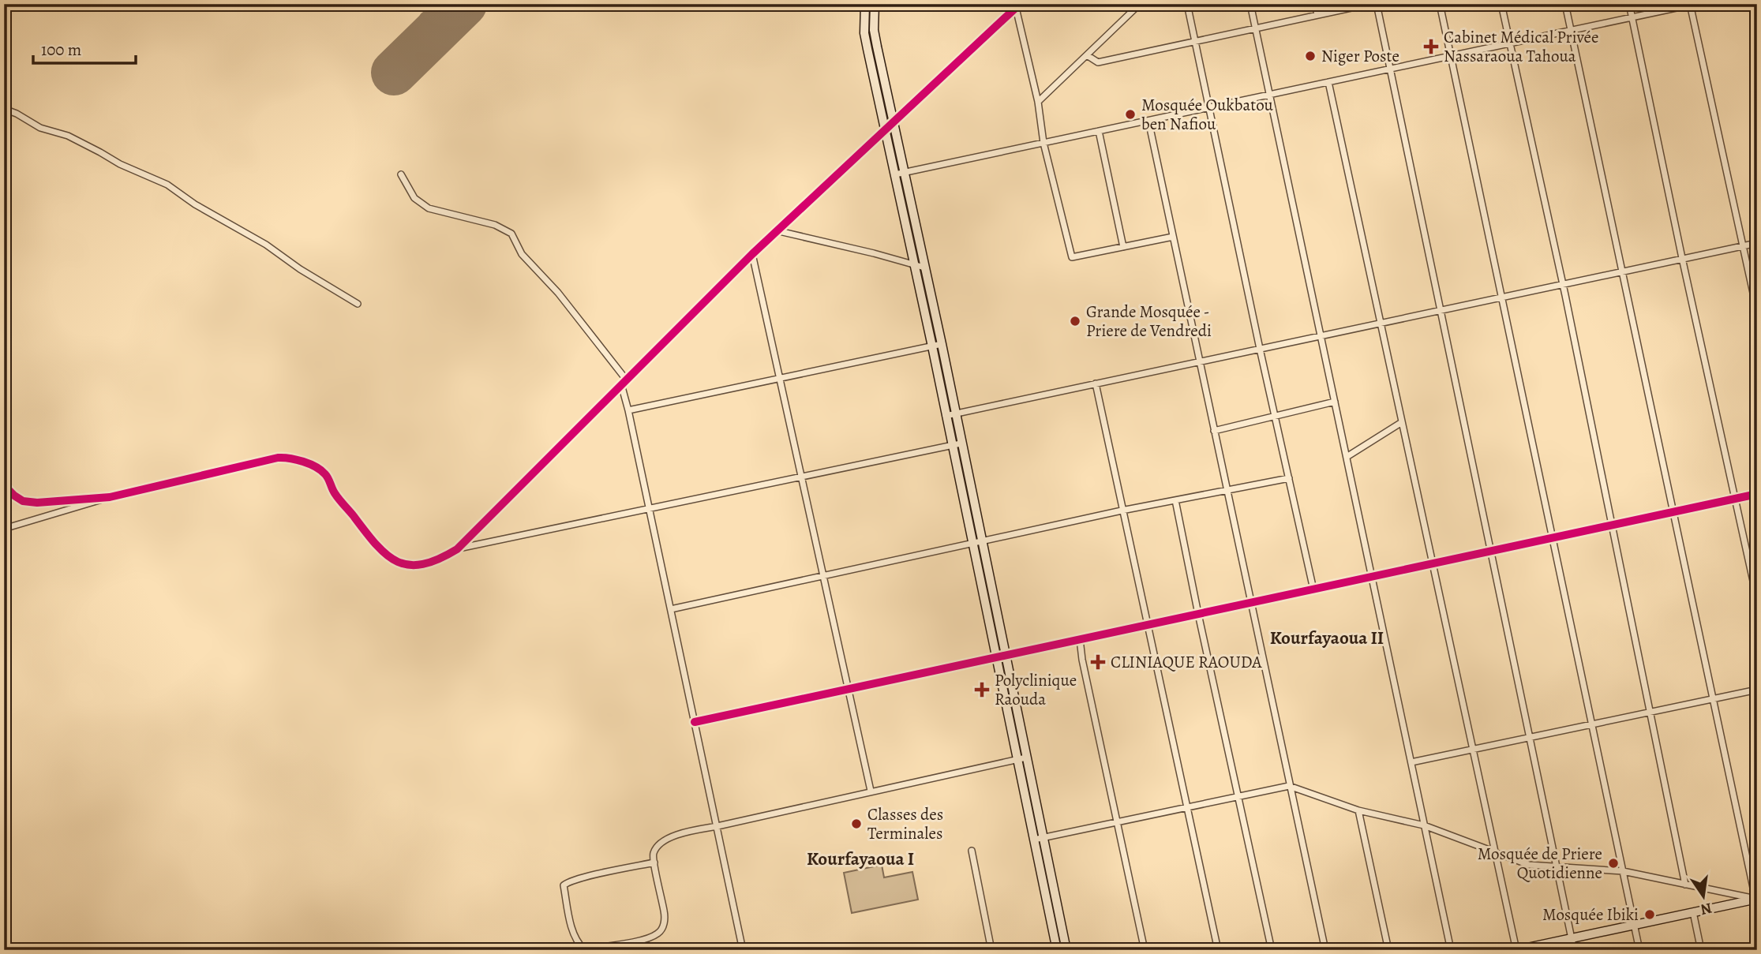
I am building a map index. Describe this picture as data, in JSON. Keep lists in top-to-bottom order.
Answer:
{
  "districts": ["Kourfayaoua II", "Kourfayaoua I"],
  "places": {
    "health": ["Cabinet Médical Privée Nassaraoua Tahoua", "CLINIAQUE RAOUDA", "Polyclinique Raouda"],
    "other": [
      "Niger Poste",
      "Mosquée Oukbatou ben Nafiou",
      "Grande Mosquée - Priere de Vendredi",
      "Classes des Terminales",
      "Mosquée de Priere Quotidienne",
      "Mosquée Ibiki"
    ]
  },
  "scale_bar": "100 m",
  "north": "bottom"
}
